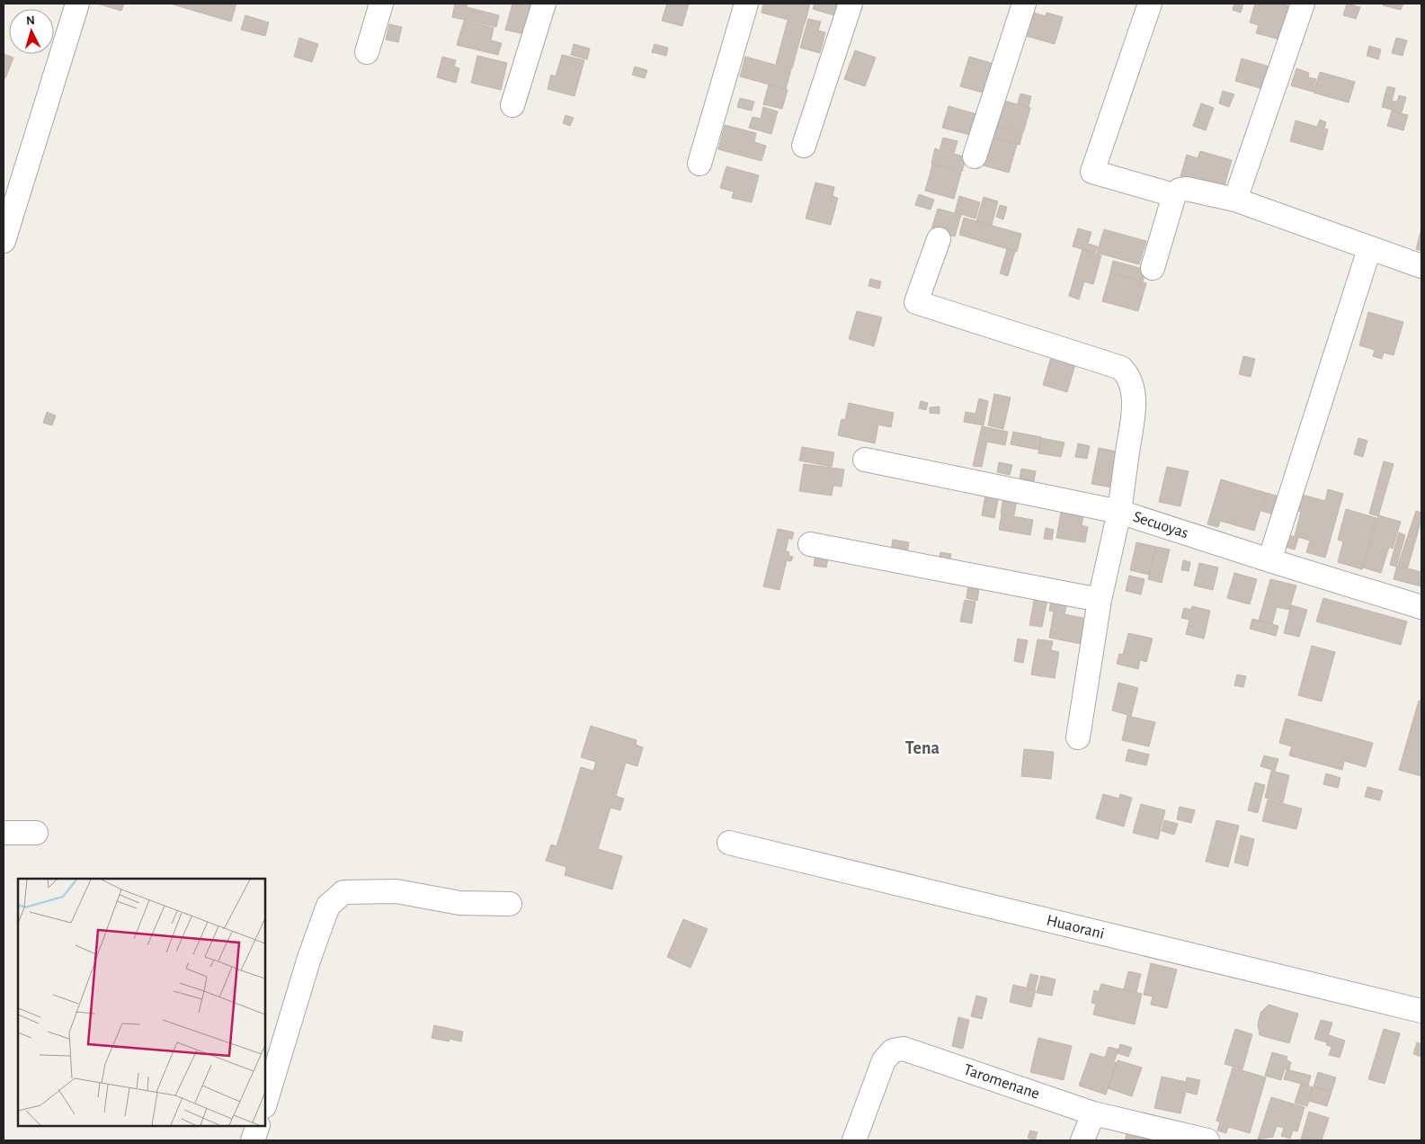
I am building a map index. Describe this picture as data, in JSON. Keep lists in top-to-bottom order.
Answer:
{
  "streets": {
    "street": ["Secuoyas", "Huaorani", "Taromenane"]
  },
  "districts": ["Tena"],
  "north": "top"
}
